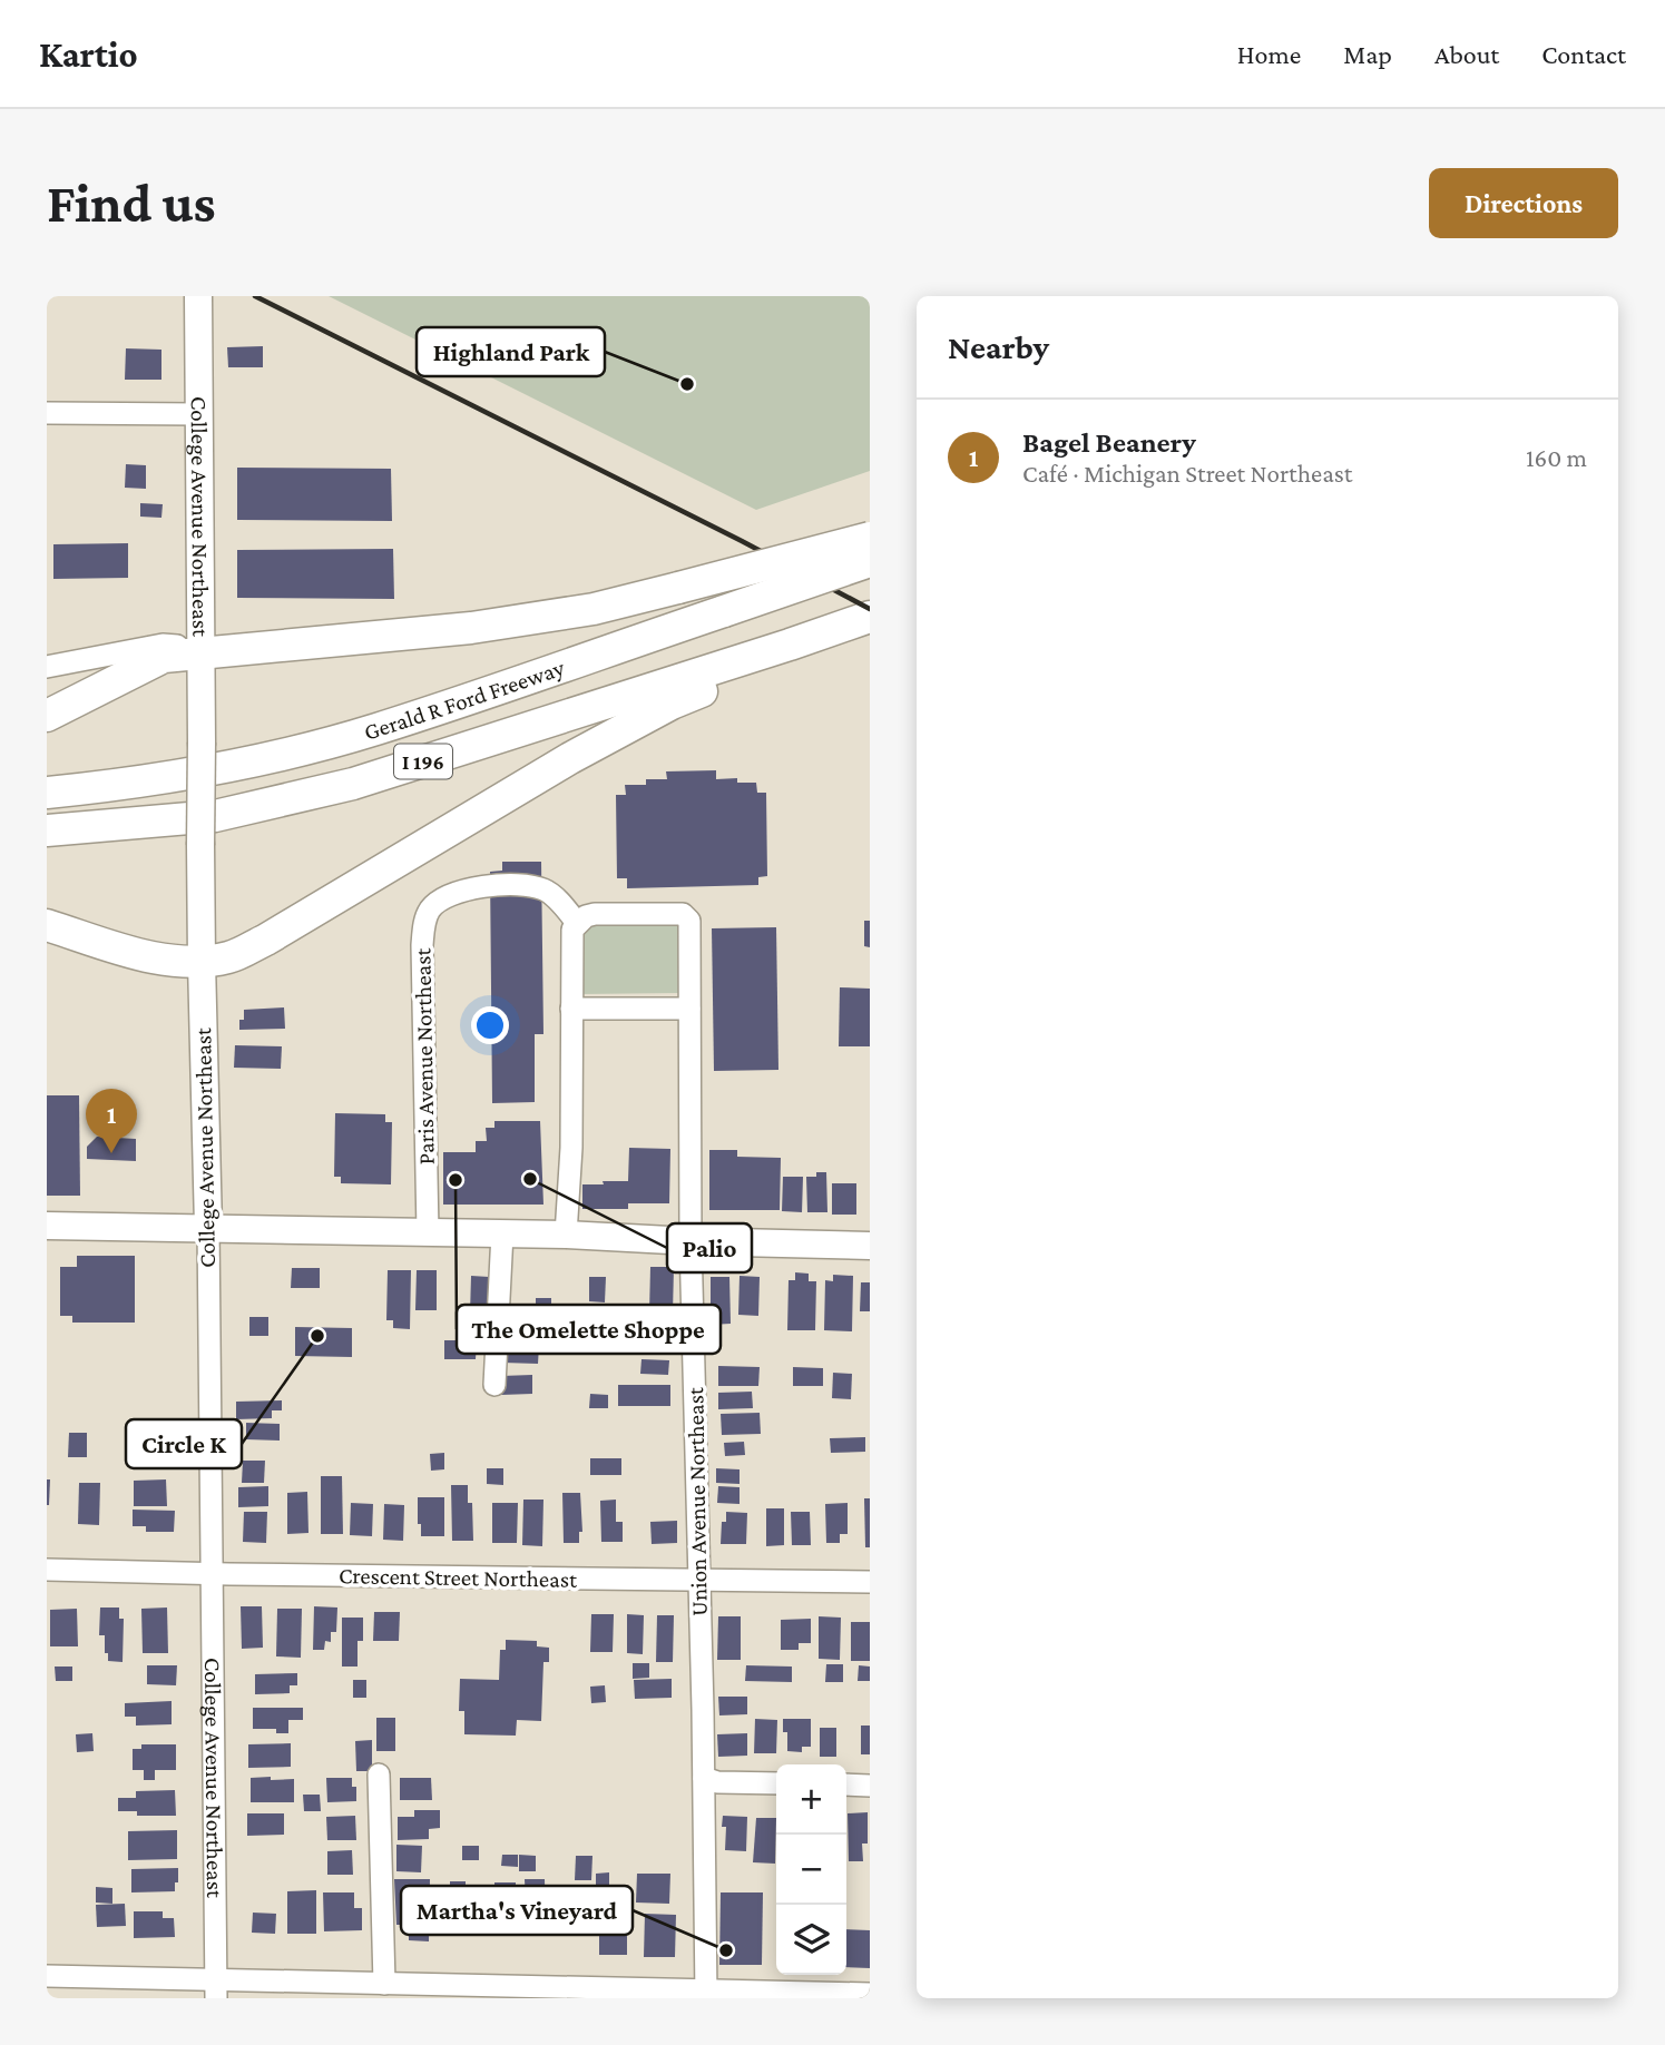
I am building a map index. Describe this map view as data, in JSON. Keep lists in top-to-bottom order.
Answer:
{
  "streets": {
    "highway": ["Gerald R Ford Freeway", "I 196"],
    "main road": ["College Avenue Northeast"],
    "street": ["Paris Avenue Northeast", "Union Avenue Northeast", "Crescent Street Northeast"]
  },
  "crossings": [
    ["College Avenue Northeast", "Crescent Street Northeast"],
    ["Paris Avenue Northeast", "Union Avenue Northeast"],
    ["Union Avenue Northeast", "Crescent Street Northeast"]
  ],
  "places": [
    "Highland Park",
    "Palio",
    "The Omelette Shoppe",
    "Circle K",
    "Martha's Vineyard"
  ],
  "page": {
    "header": "Kartio",
    "nav": [
      "Home",
      "Map",
      "About",
      "Contact"
    ],
    "buttons": "Directions",
    "title": "Find us",
    "heading": "Nearby",
    "list": [
      {
        "mark": "1",
        "name": "Bagel Beanery",
        "note": "Café · Michigan Street Northeast",
        "value": "160 m"
      }
    ],
    "pins": "1",
    "map_buttons": ["+", "−"]
  }
}
